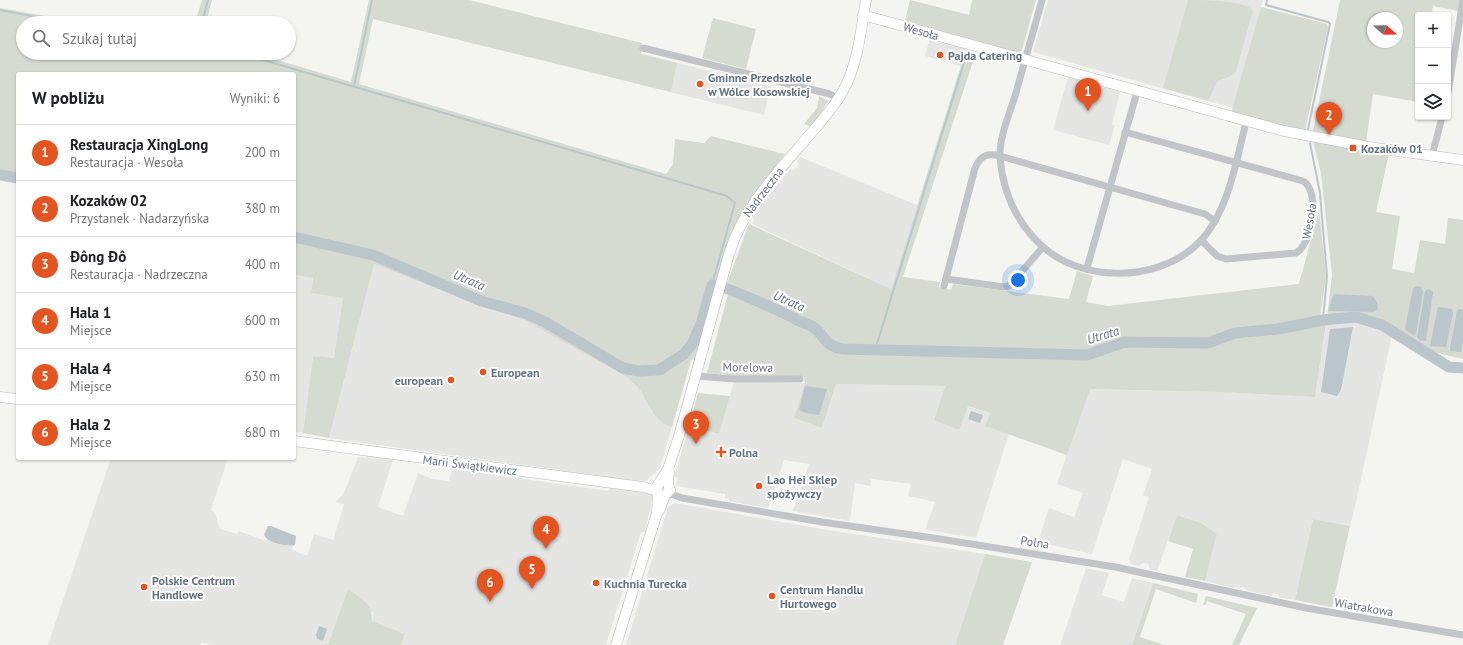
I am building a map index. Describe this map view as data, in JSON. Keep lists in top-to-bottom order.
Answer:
{
  "streets": {
    "street": [
      "Wesoła",
      "Nadrzeczna",
      "Morelowa",
      "Marii Świątkiewicz",
      "Polna",
      "Wiatrakowa"
    ]
  },
  "crossings": [
    ["Wesoła", "Nadrzeczna"],
    ["Nadrzeczna", "Morelowa"],
    ["Nadrzeczna", "Marii Świątkiewicz"],
    ["Nadrzeczna", "Polna"],
    ["Marii Świątkiewicz", "Polna"],
    ["Polna", "Wiatrakowa"]
  ],
  "water": ["Utrata"],
  "places": {
    "other": [
      "Pajda Catering",
      "Gminne Przedszkole w Wólce Kosowskiej",
      "European",
      "european",
      "Lao Hei Sklep spożywczy",
      "Kuchnia Turecka",
      "Polskie Centrum Handlowe",
      "Centrum Handlu Hurtowego"
    ],
    "transit": ["Kozaków 01"],
    "health": ["Polna"]
  },
  "north": "right",
  "page": {
    "map_buttons": ["+", "−"],
    "search": "Szukaj tutaj",
    "heading": ["W pobliżu", "Wyniki: 6"],
    "pins": [
      "1",
      "2",
      "3",
      "4",
      "5",
      "6"
    ],
    "list": [
      {
        "mark": "1",
        "name": "Restauracja XingLong",
        "note": "Restauracja · Wesoła",
        "value": "200 m"
      },
      {
        "mark": "2",
        "name": "Kozaków 02",
        "note": "Przystanek · Nadarzyńska",
        "value": "380 m"
      },
      {
        "mark": "3",
        "name": "Đông Đô",
        "note": "Restauracja · Nadrzeczna",
        "value": "400 m"
      },
      {
        "mark": "4",
        "name": "Hala 1",
        "note": "Miejsce",
        "value": "600 m"
      },
      {
        "mark": "5",
        "name": "Hala 4",
        "note": "Miejsce",
        "value": "630 m"
      },
      {
        "mark": "6",
        "name": "Hala 2",
        "note": "Miejsce",
        "value": "680 m"
      }
    ]
  }
}
